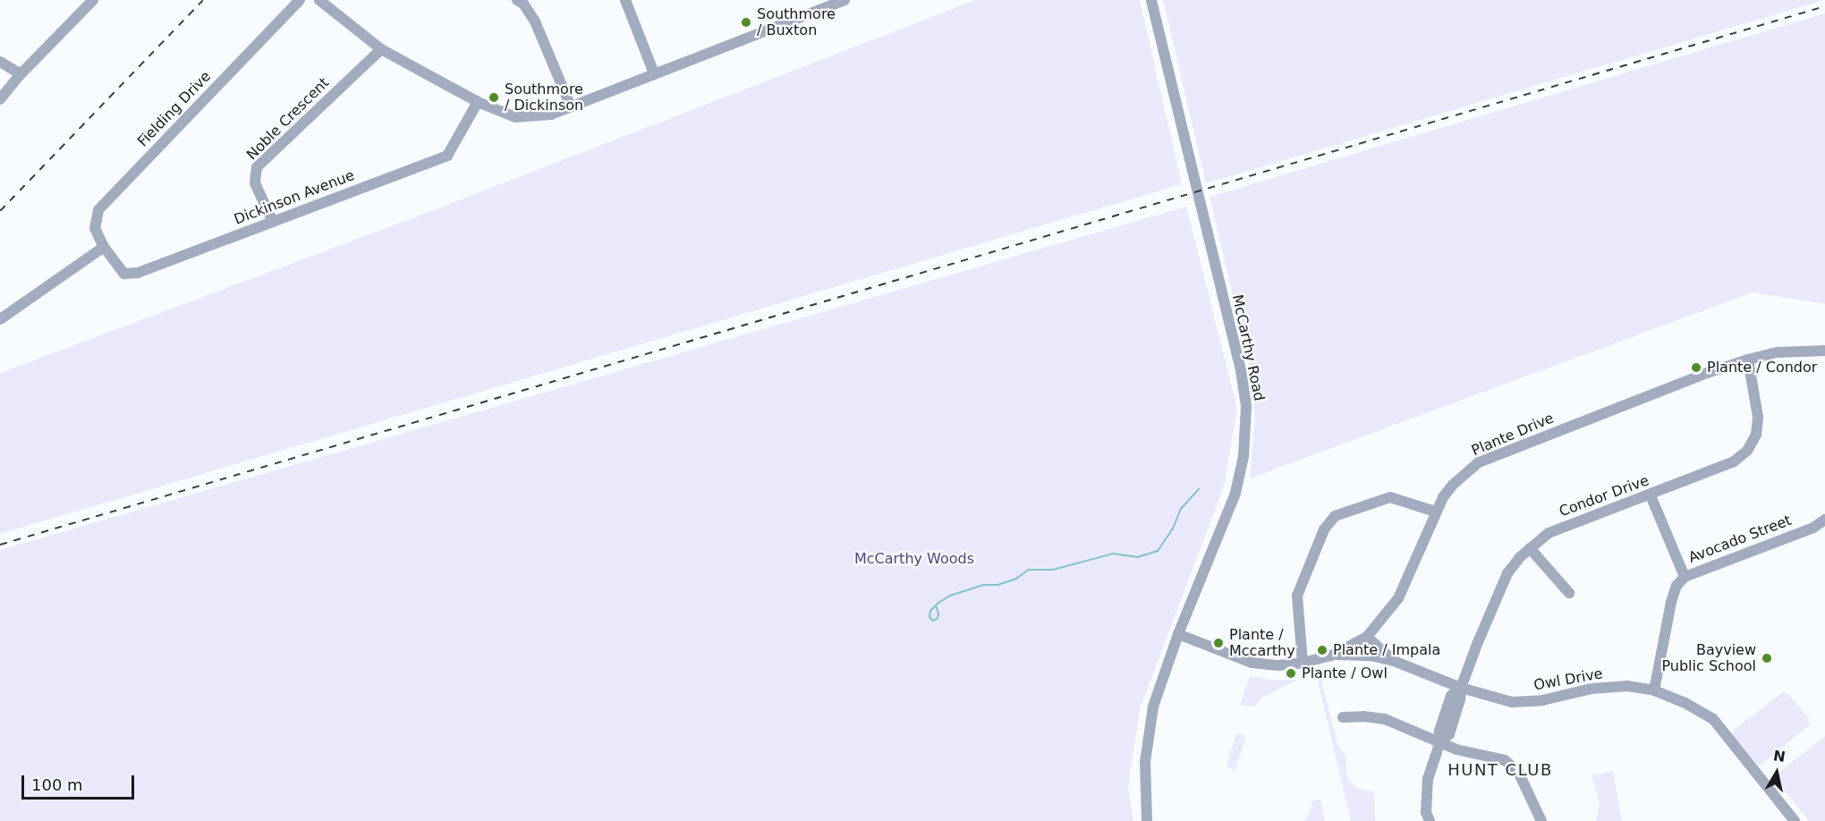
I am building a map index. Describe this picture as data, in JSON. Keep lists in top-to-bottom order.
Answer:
{
  "streets": {
    "street": [
      "Fielding Drive",
      "Noble Crescent",
      "Dickinson Avenue",
      "McCarthy Road",
      "Plante Drive",
      "Condor Drive",
      "Avocado Street",
      "Owl Drive"
    ]
  },
  "crossings": [
    ["Fielding Drive", "Dickinson Avenue"],
    ["Noble Crescent", "Dickinson Avenue"],
    ["McCarthy Road", "Plante Drive"],
    ["Plante Drive", "Condor Drive"],
    ["Plante Drive", "Owl Drive"],
    ["Condor Drive", "Owl Drive"],
    ["Avocado Street", "Owl Drive"]
  ],
  "districts": ["HUNT CLUB"],
  "parks": ["McCarthy Woods"],
  "places": [
    "Southmore / Buxton",
    "Southmore / Dickinson",
    "Plante / Condor",
    "Plante / Mccarthy",
    "Plante / Impala",
    "Bayview Public School",
    "Plante / Owl"
  ],
  "scale_bar": "100 m",
  "north": "top"
}
